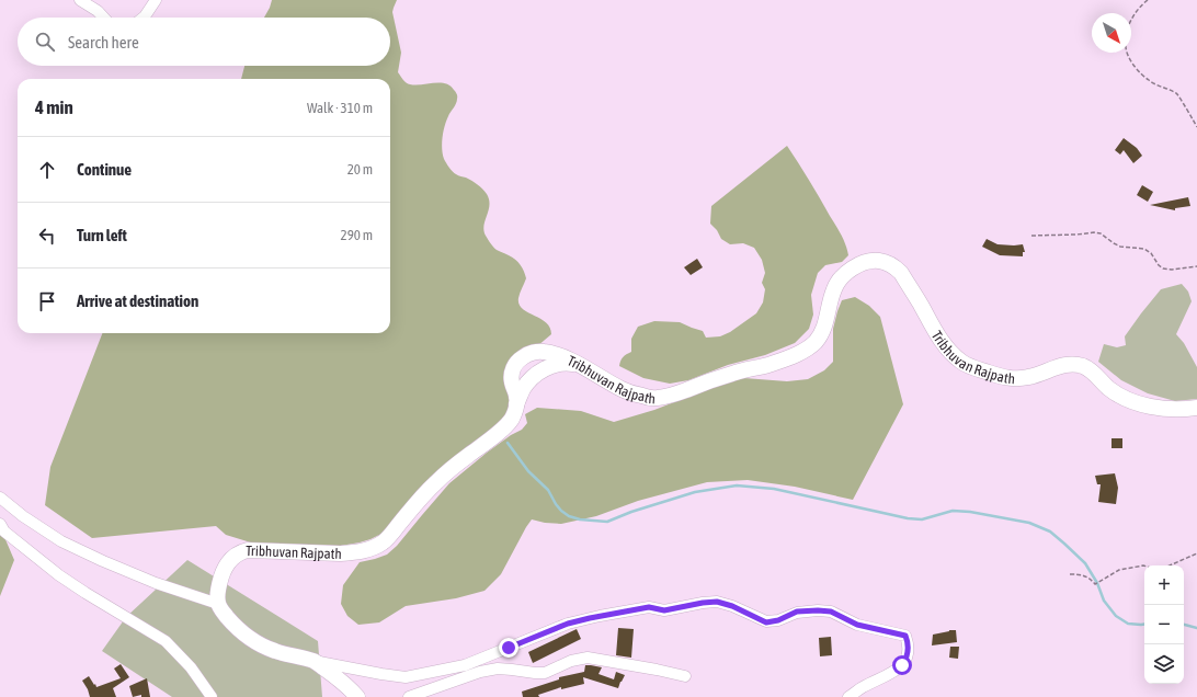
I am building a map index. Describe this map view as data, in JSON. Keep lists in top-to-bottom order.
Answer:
{
  "streets": {
    "highway": ["Tribhuvan Rajpath"]
  },
  "north": "bottom right",
  "page": {
    "search": "Search here",
    "heading": ["4 min", "Walk · 310 m"],
    "list": [
      ["Continue", "20 m"],
      ["Turn left", "290 m"],
      "Arrive at destination"
    ],
    "map_buttons": ["+", "−"]
  }
}
